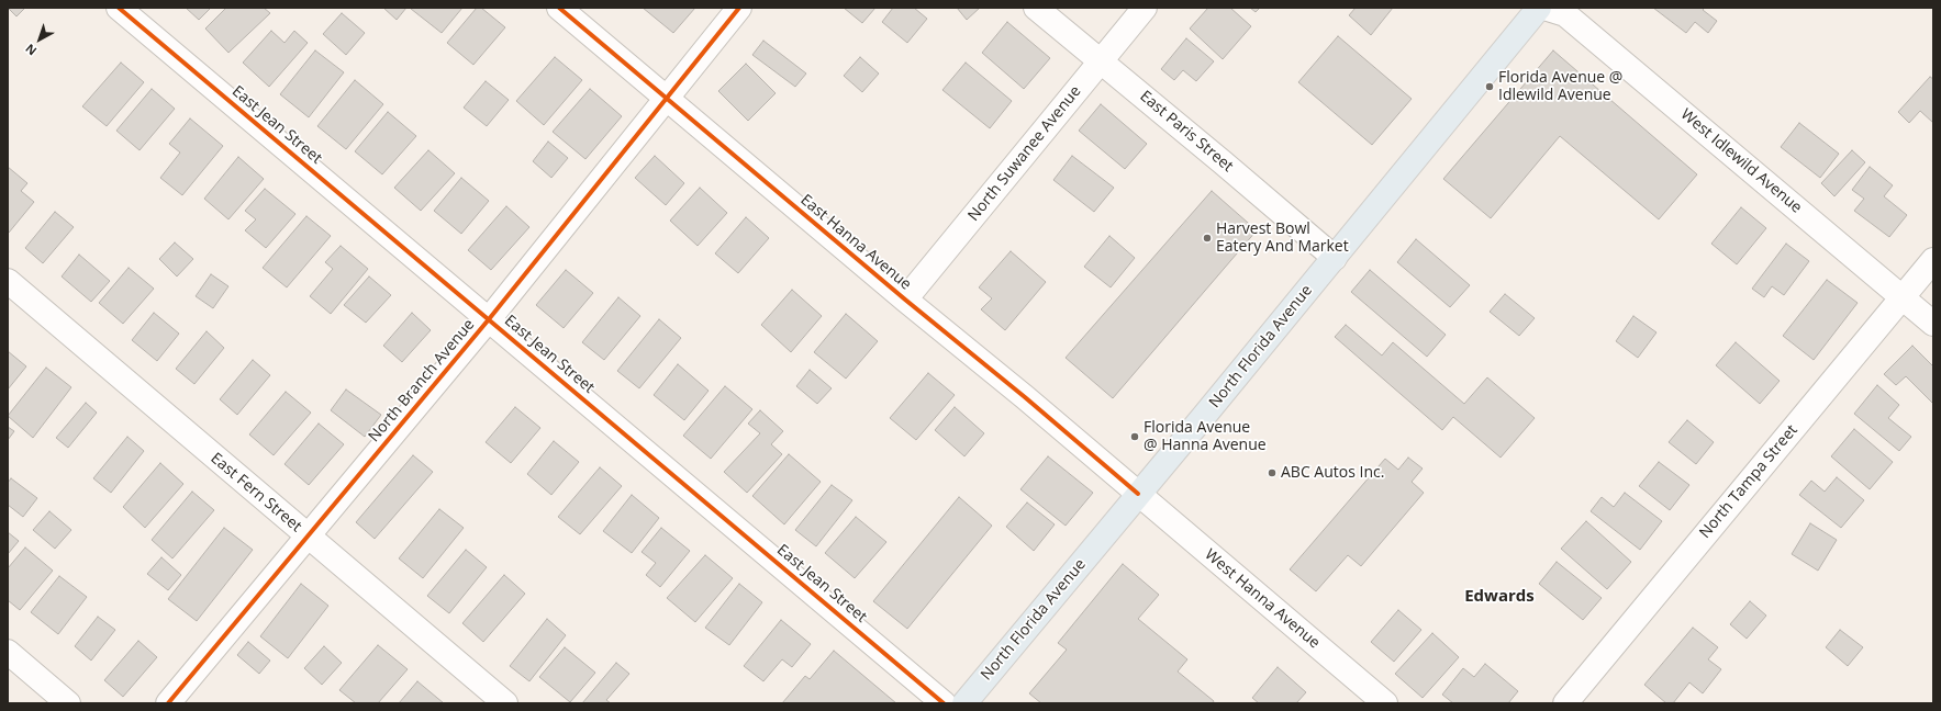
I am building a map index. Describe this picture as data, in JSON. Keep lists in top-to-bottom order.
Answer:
{
  "streets": {
    "main road": ["North Florida Avenue"],
    "street": [
      "East Jean Street",
      "East Paris Street",
      "North Suwanee Avenue",
      "West Idlewild Avenue",
      "East Hanna Avenue",
      "North Branch Avenue",
      "North Tampa Street",
      "East Fern Street",
      "West Hanna Avenue"
    ]
  },
  "crossings": [
    ["East Jean Street", "North Branch Avenue"],
    ["East Paris Street", "North Suwanee Avenue"],
    ["East Paris Street", "North Florida Avenue"],
    ["North Suwanee Avenue", "East Hanna Avenue"],
    ["West Idlewild Avenue", "North Tampa Street"],
    ["East Hanna Avenue", "North Florida Avenue"],
    ["East Hanna Avenue", "North Branch Avenue"],
    ["East Hanna Avenue", "West Hanna Avenue"],
    ["North Florida Avenue", "West Hanna Avenue"],
    ["North Branch Avenue", "East Fern Street"]
  ],
  "districts": ["Edwards"],
  "places": [
    "Florida Avenue @ Idlewild Avenue",
    "Harvest Bowl Eatery And Market",
    "Florida Avenue @ Hanna Avenue",
    "ABC Autos Inc."
  ],
  "north": "bottom left"
}
